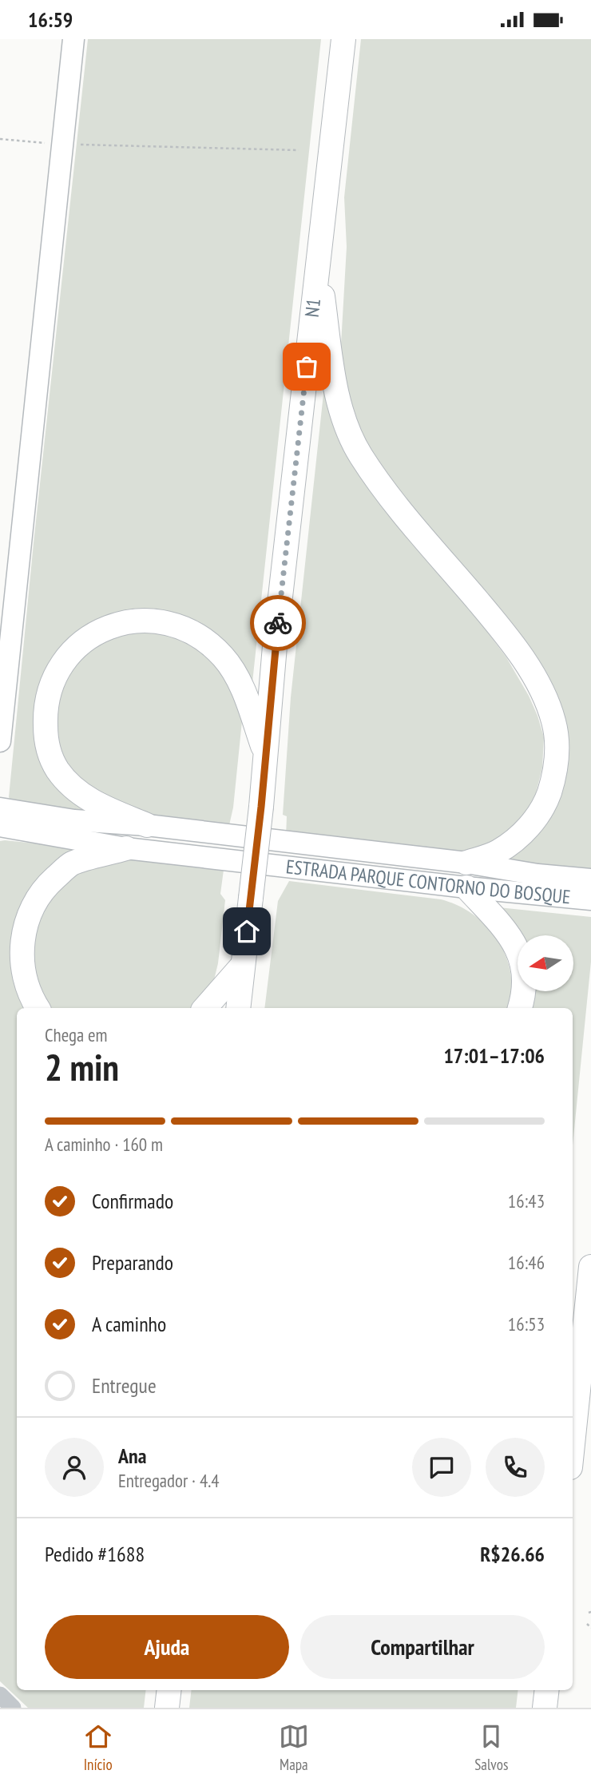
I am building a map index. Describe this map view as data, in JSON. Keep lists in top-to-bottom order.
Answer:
{
  "streets": {
    "highway": ["N1"],
    "main road": ["ESTRADA PARQUE CONTORNO DO BOSQUE"]
  },
  "north": "left",
  "page": {
    "status": "16:59",
    "heading": ["2 min", "Chega em", "17:01–17:06"],
    "panel": [
      "Ana",
      "Entregador · 4.4",
      "Pedido #1688",
      "R$26.66"
    ],
    "bar": "A caminho · 160 m",
    "list": [
      ["Confirmado", "16:43"],
      ["Preparando", "16:46"],
      ["A caminho", "16:53"],
      "Entregue"
    ],
    "buttons": ["Ajuda", "Compartilhar"],
    "tabs": ["Início", "Mapa", "Salvos"]
  }
}
